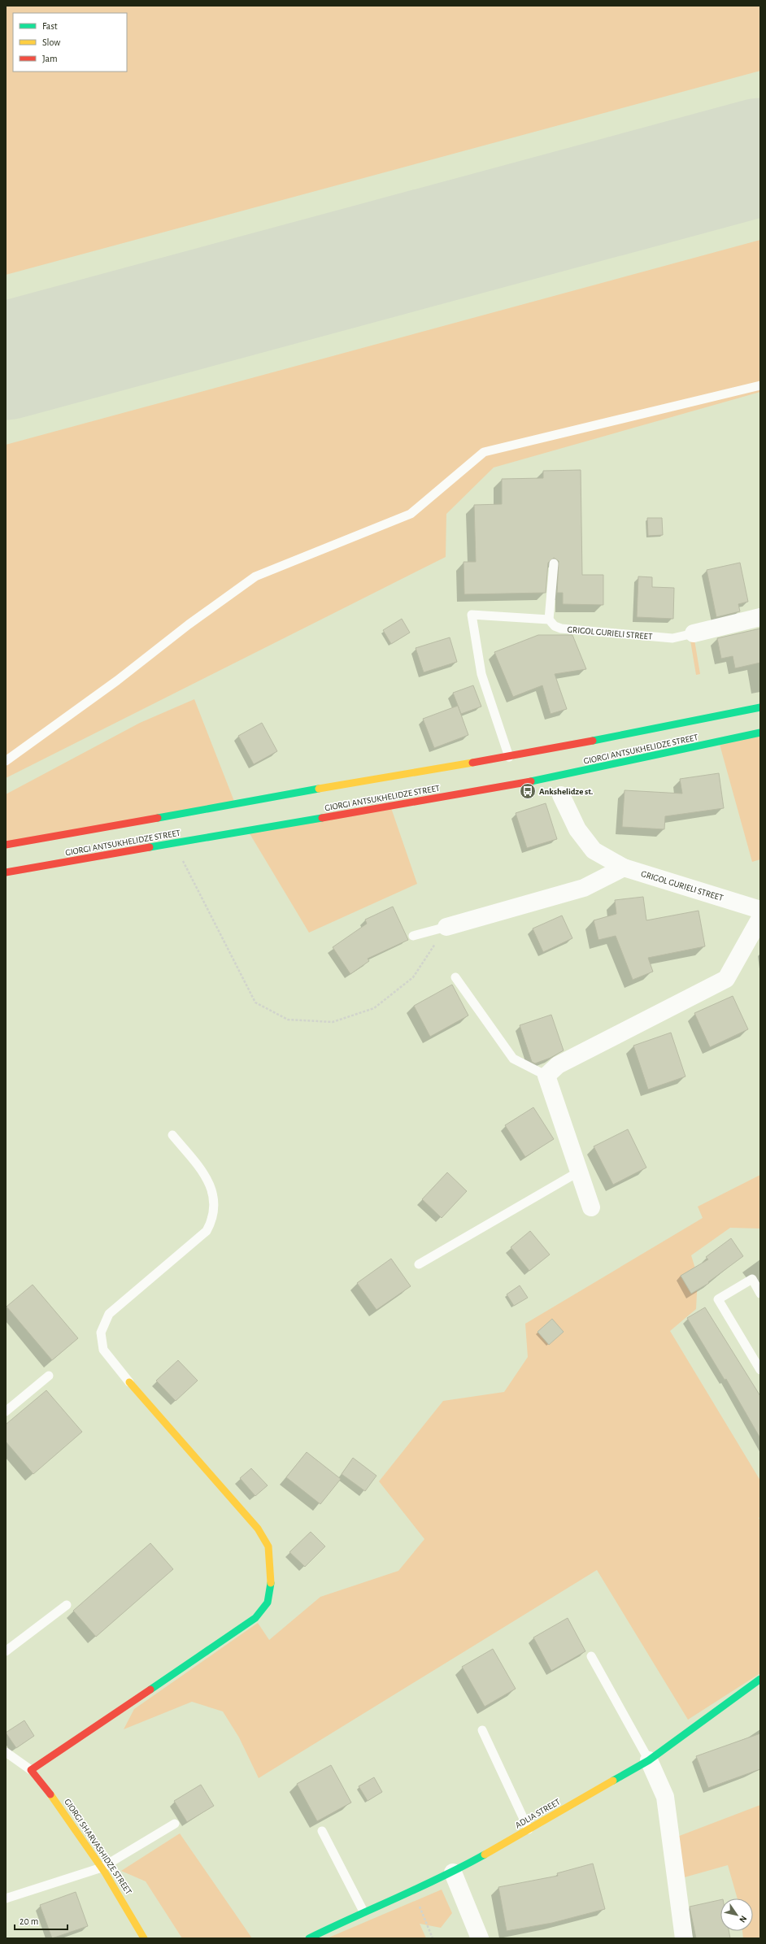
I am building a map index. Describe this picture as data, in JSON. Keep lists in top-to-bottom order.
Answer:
{
  "streets": {
    "main road": ["GIORGI ANTSUKHELIDZE STREET", "ADLIA STREET", "GIORGI SHARVASHIDZE STREET"],
    "street": ["GRIGOL GURIELI STREET"]
  },
  "places": {
    "bus stop": ["Ankshelidze st."]
  },
  "legend": ["Fast", "Slow", "Jam"],
  "scale_bar": "20 m",
  "north": "bottom right"
}
